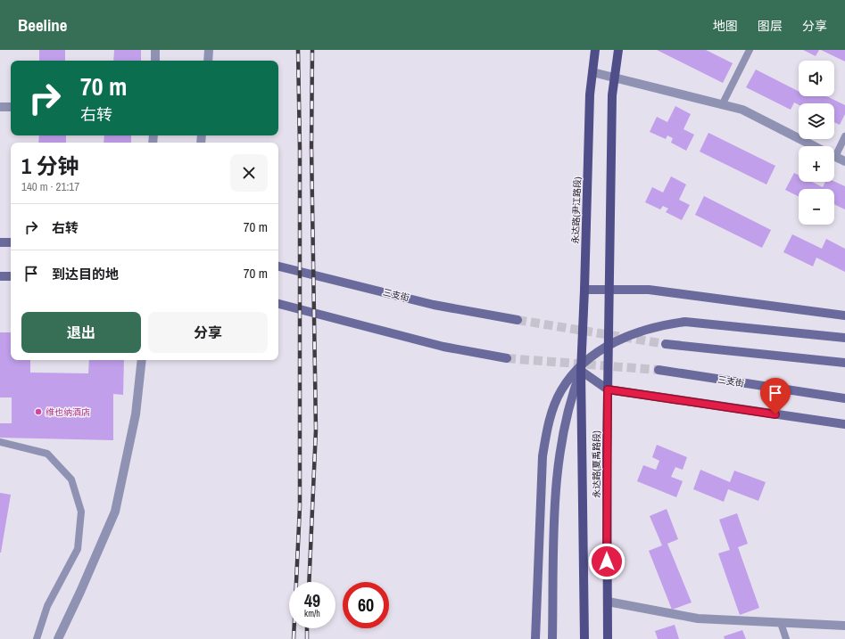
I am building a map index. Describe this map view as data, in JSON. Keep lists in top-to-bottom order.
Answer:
{
  "streets": {
    "main road": ["永达路(尹江路段)", "三支街", "永达路(夏禹路段)"]
  },
  "crossings": [
    ["永达路(尹江路段)", "永达路(夏禹路段)"]
  ],
  "places": ["维也纳酒店"],
  "page": {
    "header": "Beeline",
    "nav": ["地图", "图层", "分享"],
    "map_buttons": ["+", "−"],
    "turn": ["70 m", "右转"],
    "heading": ["1 分钟", "140 m · 21:17"],
    "list": [
      {
        "name": "右转",
        "value": "70 m"
      },
      {
        "name": "到达目的地",
        "value": "70 m"
      }
    ],
    "buttons": ["退出", "分享"],
    "speed": "49 km/h",
    "limit": "60"
  }
}
